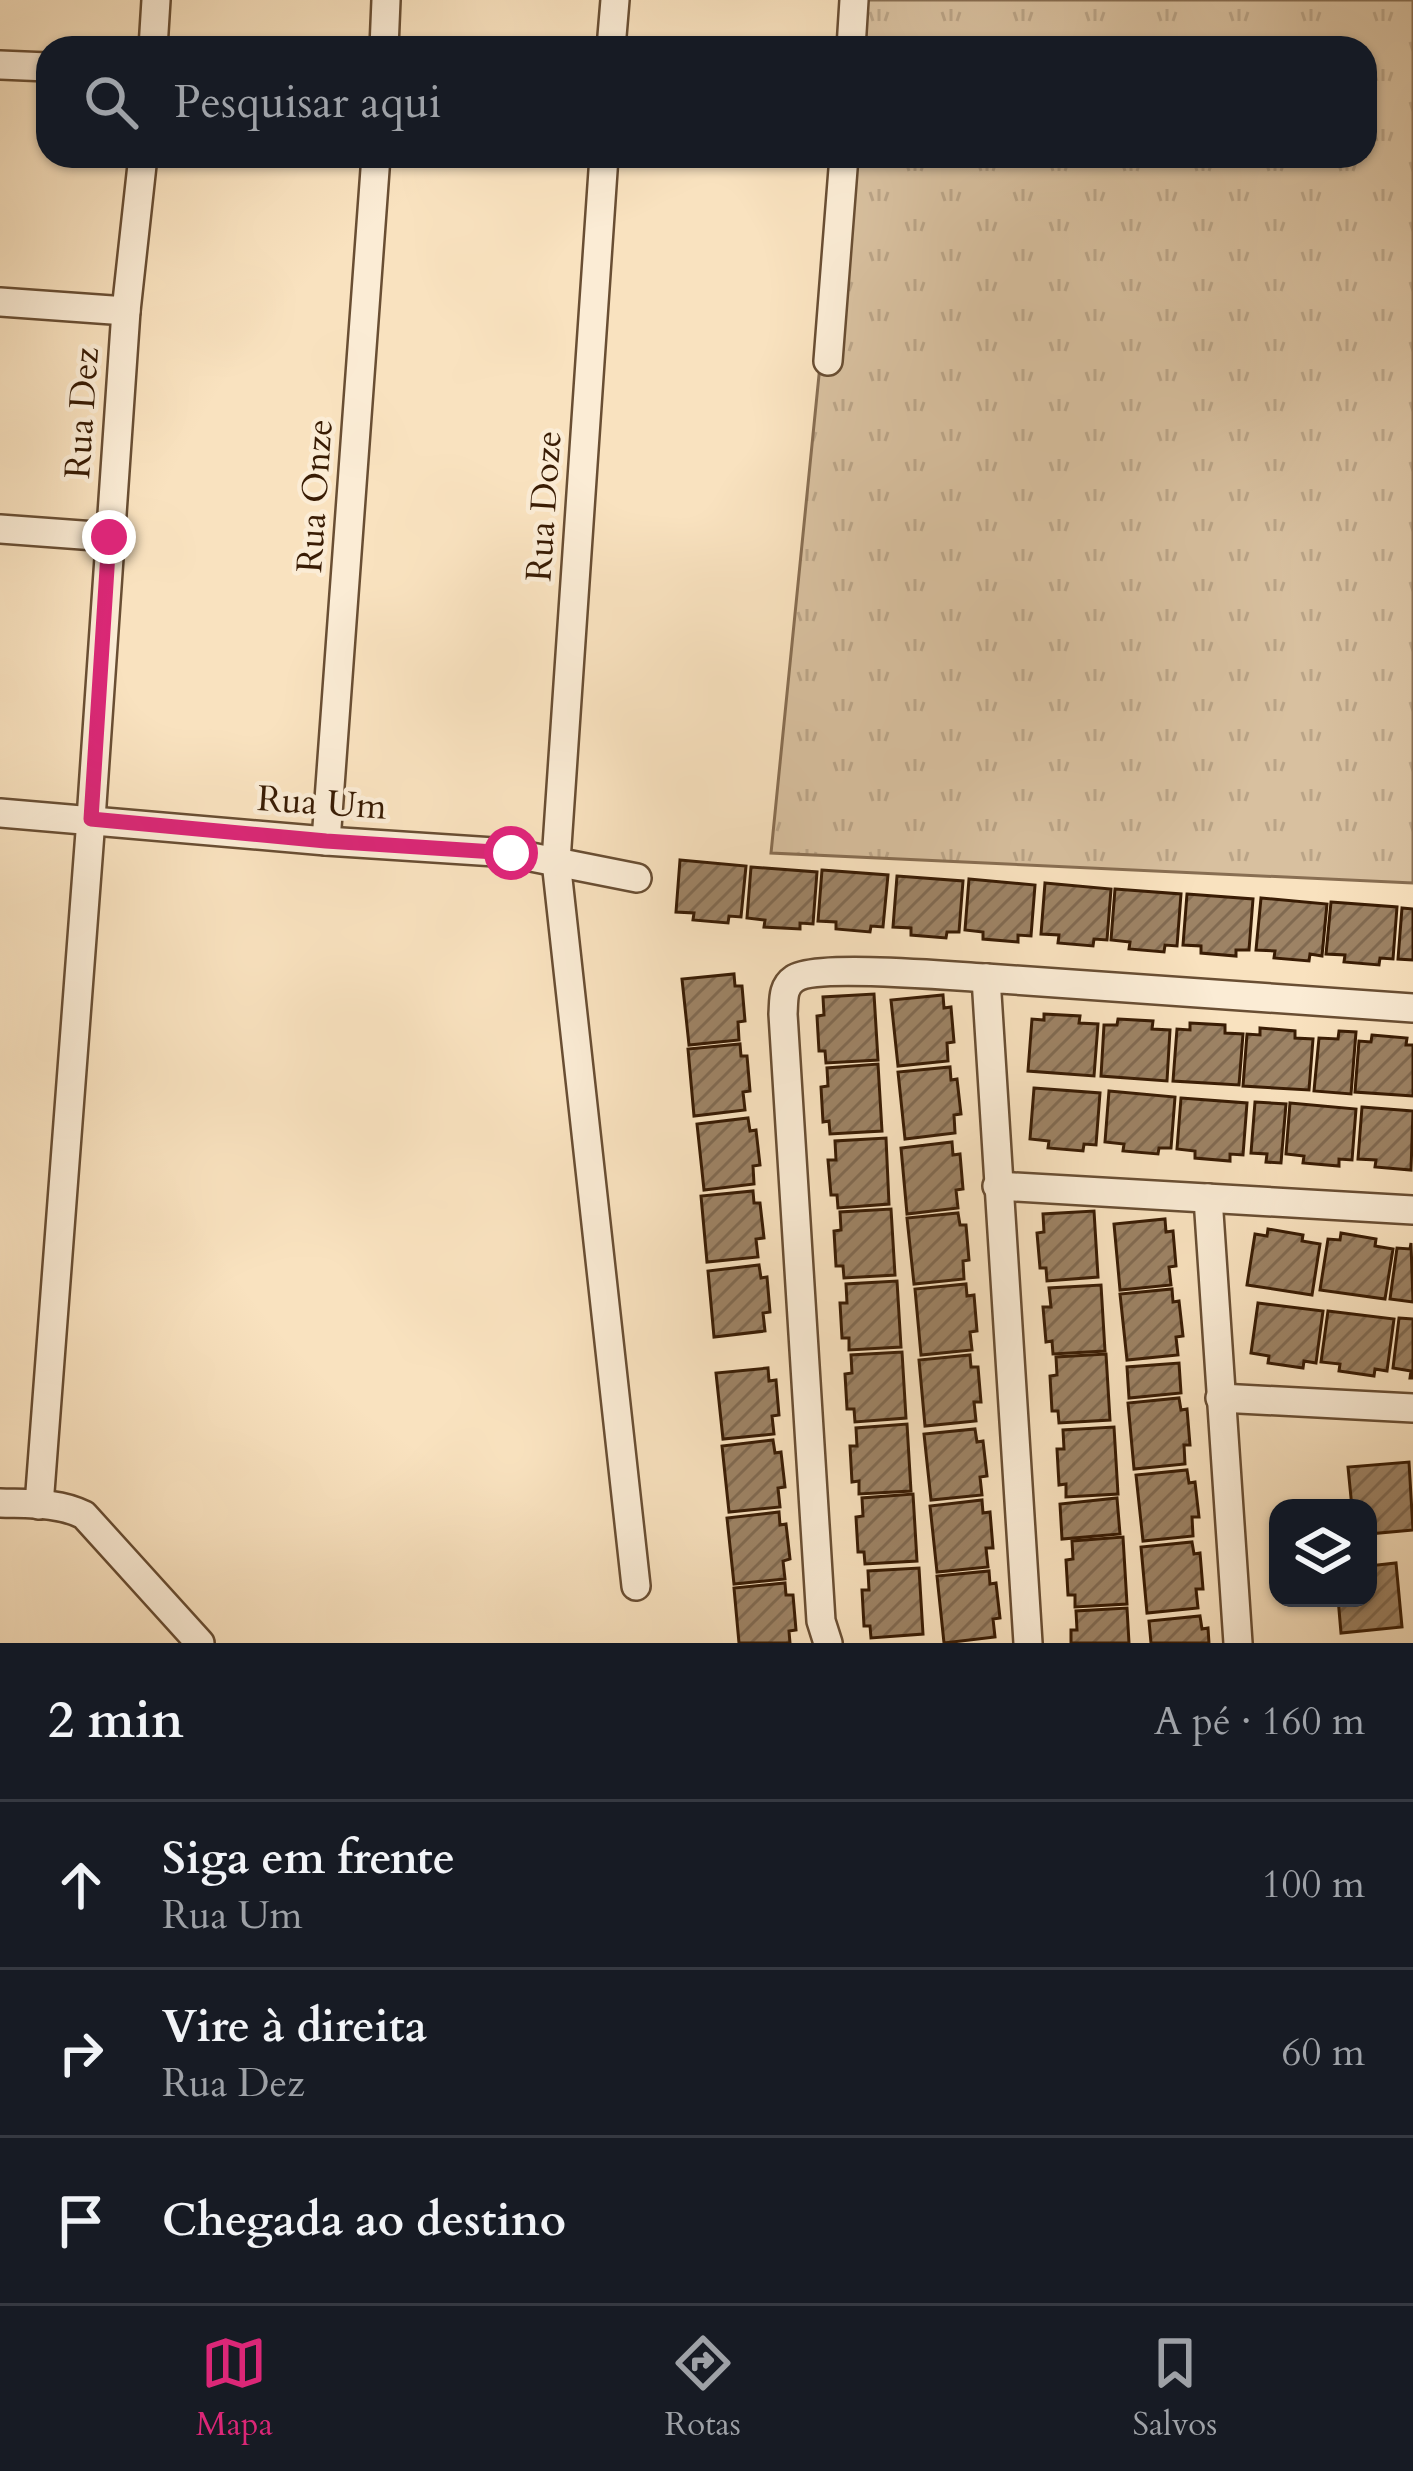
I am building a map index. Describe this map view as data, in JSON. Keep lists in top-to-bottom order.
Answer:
{
  "streets": {
    "street": [
      "Rua Dez",
      "Rua Onze",
      "Rua Doze",
      "Rua Um"
    ]
  },
  "crossings": [
    ["Rua Dez", "Rua Um"],
    ["Rua Onze", "Rua Um"],
    ["Rua Doze", "Rua Um"]
  ],
  "page": {
    "search": "Pesquisar aqui",
    "heading": ["2 min", "A pé · 160 m"],
    "list": [
      ["Siga em frente", "Rua Um", "100 m"],
      ["Vire à direita", "Rua Dez", "60 m"],
      "Chegada ao destino"
    ],
    "nav": ["Mapa", "Rotas", "Salvos"]
  }
}
